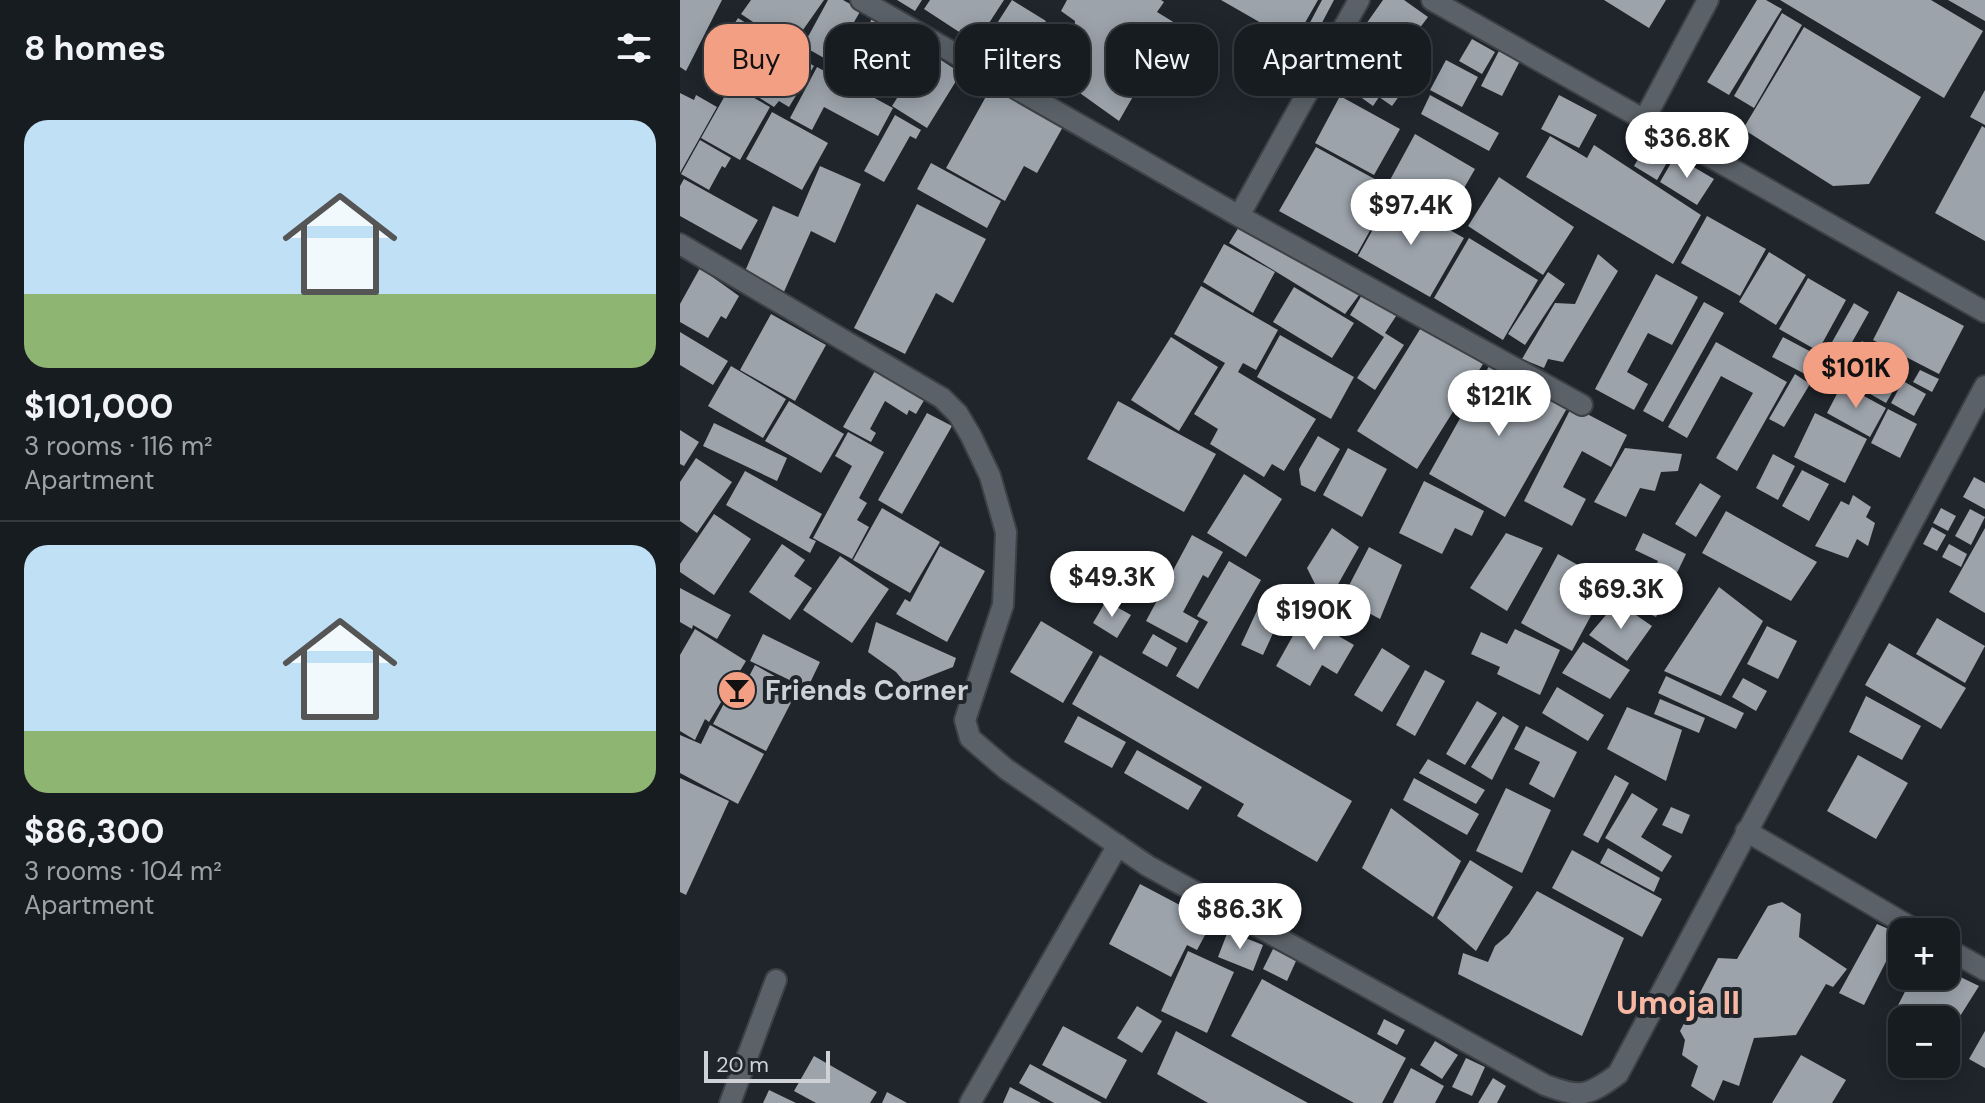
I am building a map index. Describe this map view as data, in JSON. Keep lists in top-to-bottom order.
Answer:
{
  "districts": ["Umoja II"],
  "places": {
    "bar": ["Friends Corner"]
  },
  "scale_bar": "20 m",
  "page": {
    "heading": "8 homes",
    "chip": [
      "Buy",
      "Rent",
      "Filters",
      "New",
      "Apartment"
    ],
    "list": [
      {
        "name": "$101,000",
        "note": "3 rooms · 116 m² · Apartment"
      },
      {
        "name": "$86,300",
        "note": "3 rooms · 104 m² · Apartment"
      }
    ],
    "price": [
      "$36.8K",
      "$97.4K",
      "$101K",
      "$121K",
      "$49.3K",
      "$69.3K",
      "$190K",
      "$86.3K"
    ],
    "map_buttons": ["+", "−"],
    "scale": "20 m"
  }
}
